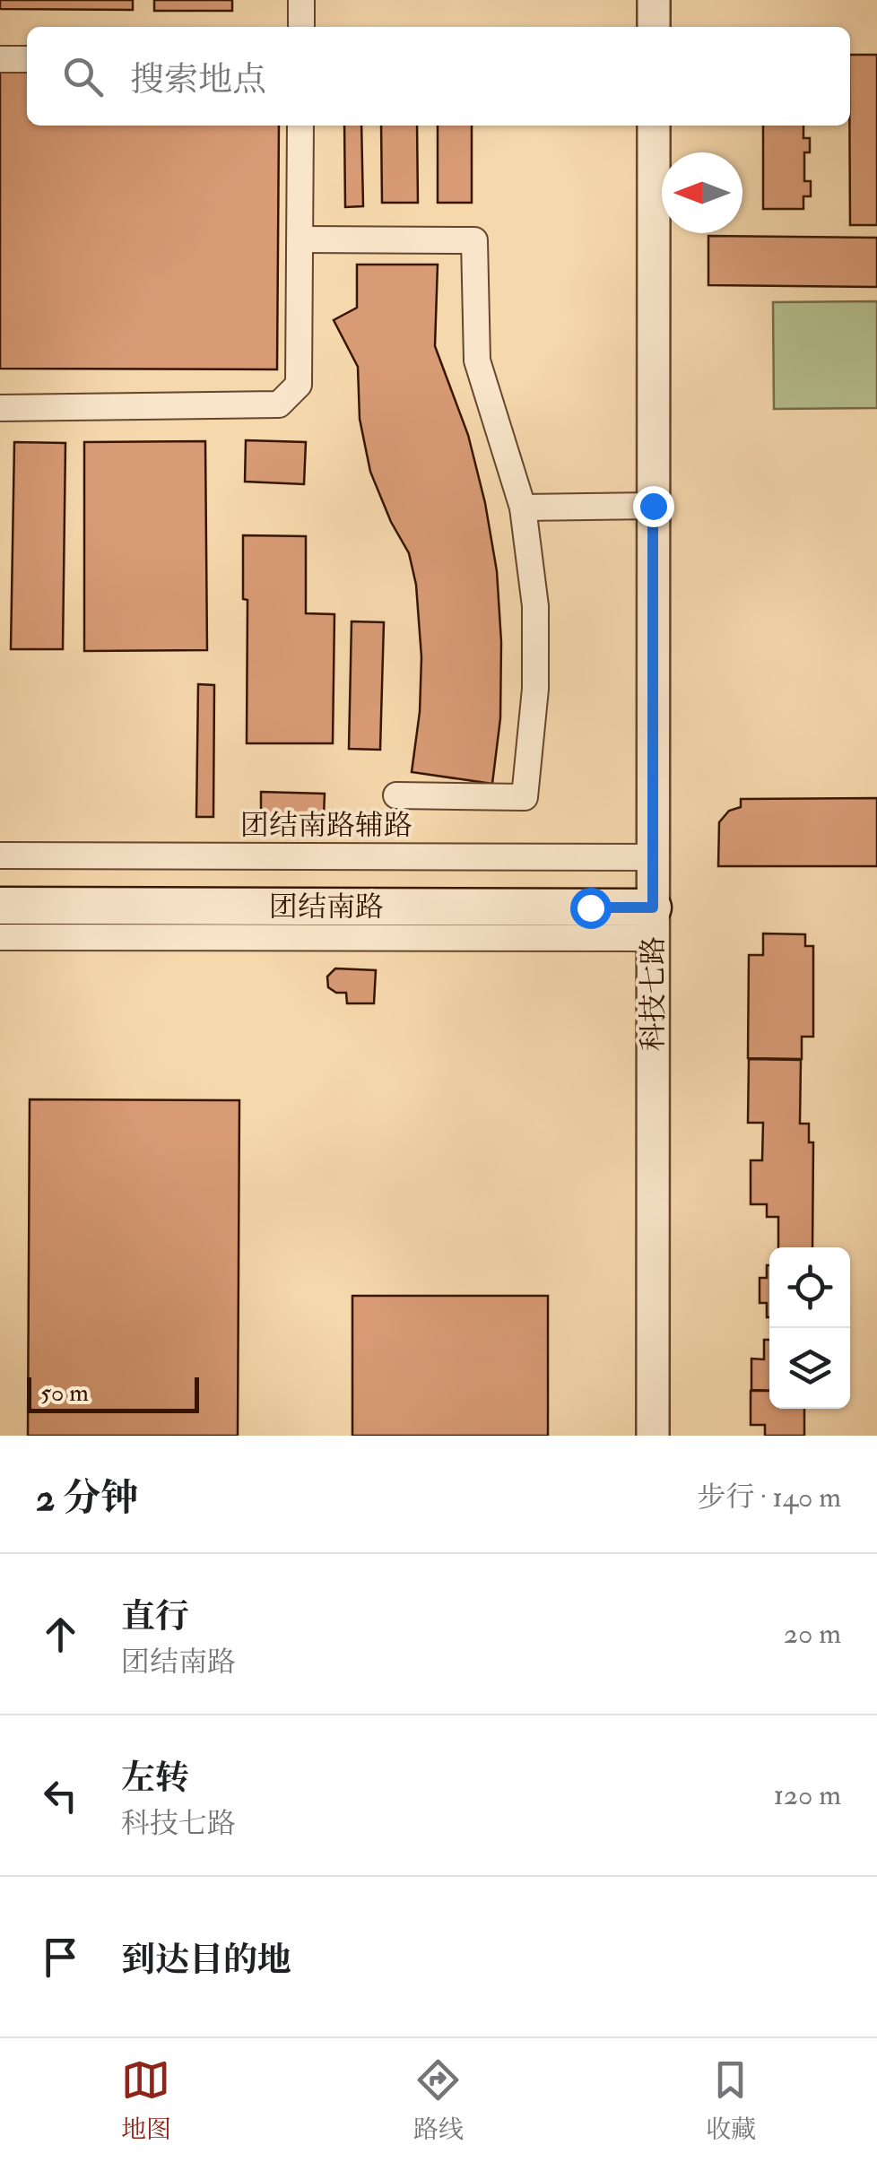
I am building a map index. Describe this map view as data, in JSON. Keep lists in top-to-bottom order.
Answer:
{
  "streets": {
    "main road": ["团结南路"],
    "street": ["团结南路辅路", "科技七路"]
  },
  "crossings": [
    ["团结南路辅路", "团结南路"],
    ["团结南路辅路", "科技七路"],
    ["团结南路", "科技七路"]
  ],
  "scale_bar": "50 m",
  "north": "left",
  "page": {
    "search": "搜索地点",
    "scale": "50 m",
    "heading": ["2 分钟", "步行 · 140 m"],
    "list": [
      ["直行", "团结南路", "20 m"],
      ["左转", "科技七路", "120 m"],
      "到达目的地"
    ],
    "nav": ["地图", "路线", "收藏"]
  }
}
